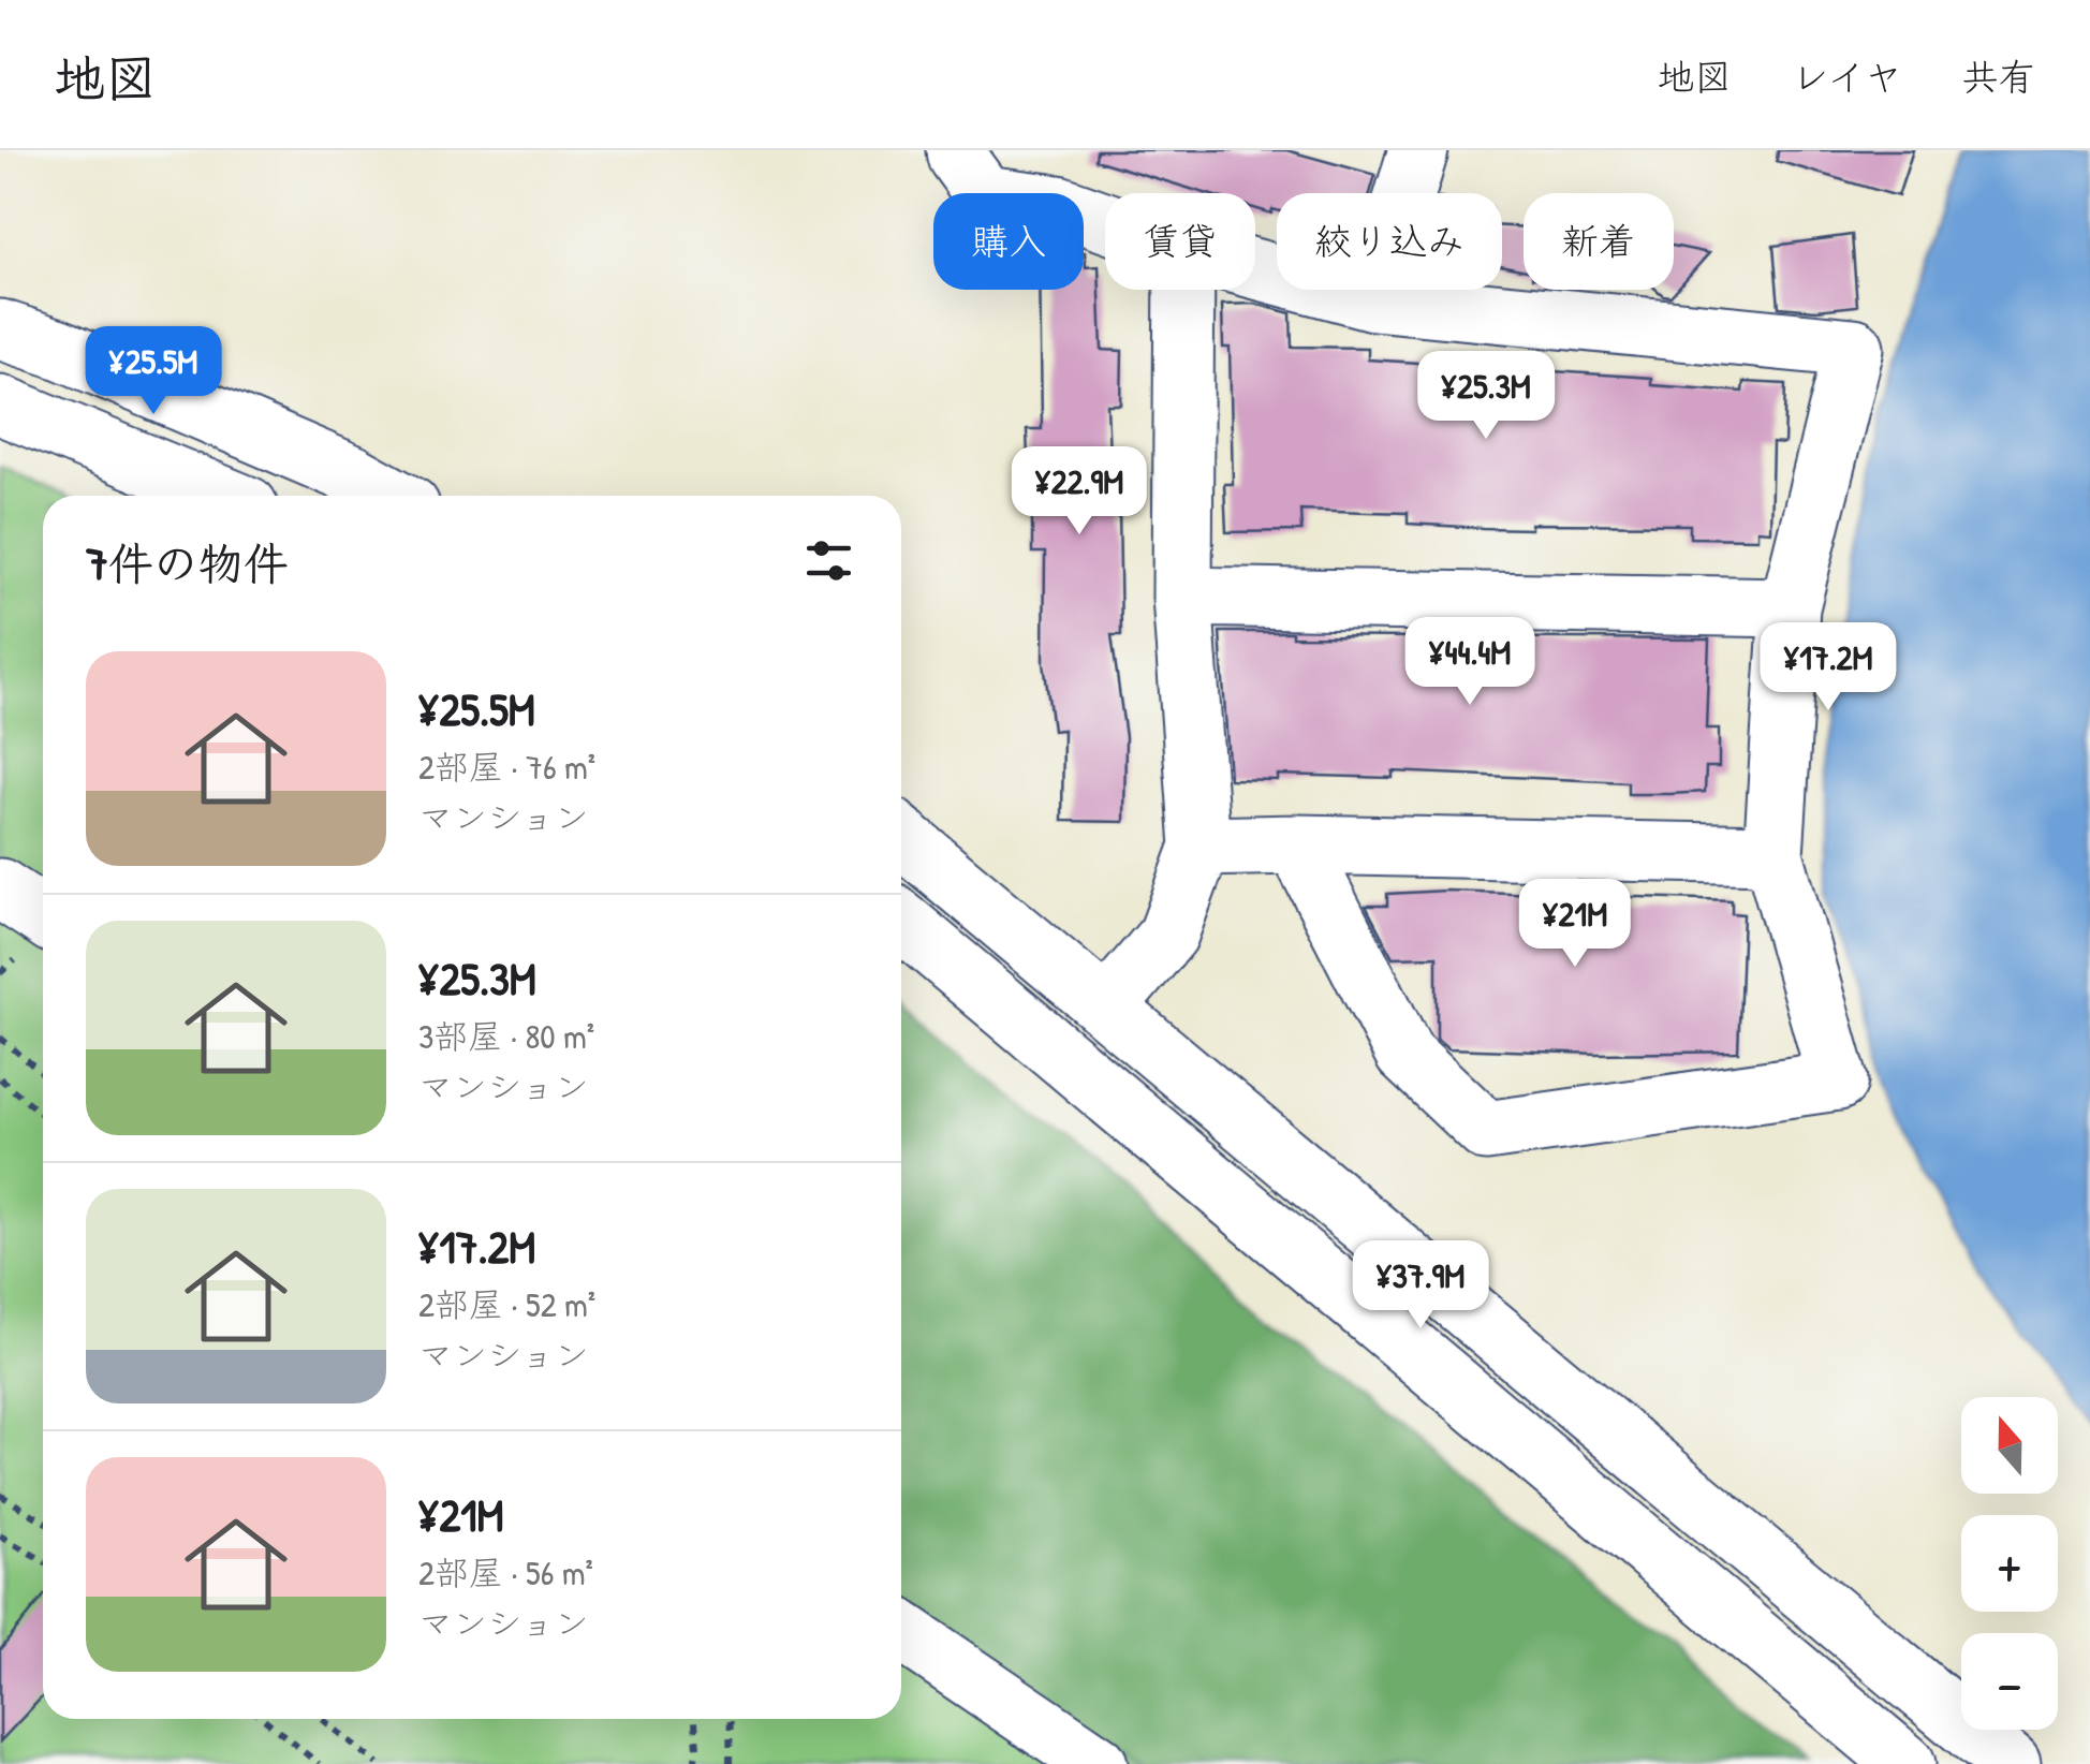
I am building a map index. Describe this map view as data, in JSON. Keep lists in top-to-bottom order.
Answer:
{
  "north": "top",
  "page": {
    "header": "地図",
    "nav": ["地図", "レイヤ", "共有"],
    "chip": [
      "購入",
      "賃貸",
      "絞り込み",
      "新着"
    ],
    "price": [
      "¥25.5M",
      "¥25.3M",
      "¥22.9M",
      "¥44.4M",
      "¥17.2M",
      "¥21M",
      "¥37.9M"
    ],
    "heading": "7件の物件",
    "list": [
      {
        "name": "¥25.5M",
        "note": "2部屋 · 76 m² · マンション"
      },
      {
        "name": "¥25.3M",
        "note": "3部屋 · 80 m² · マンション"
      },
      {
        "name": "¥17.2M",
        "note": "2部屋 · 52 m² · マンション"
      },
      {
        "name": "¥21M",
        "note": "2部屋 · 56 m² · マンション"
      }
    ],
    "map_buttons": ["+", "−"]
  }
}
